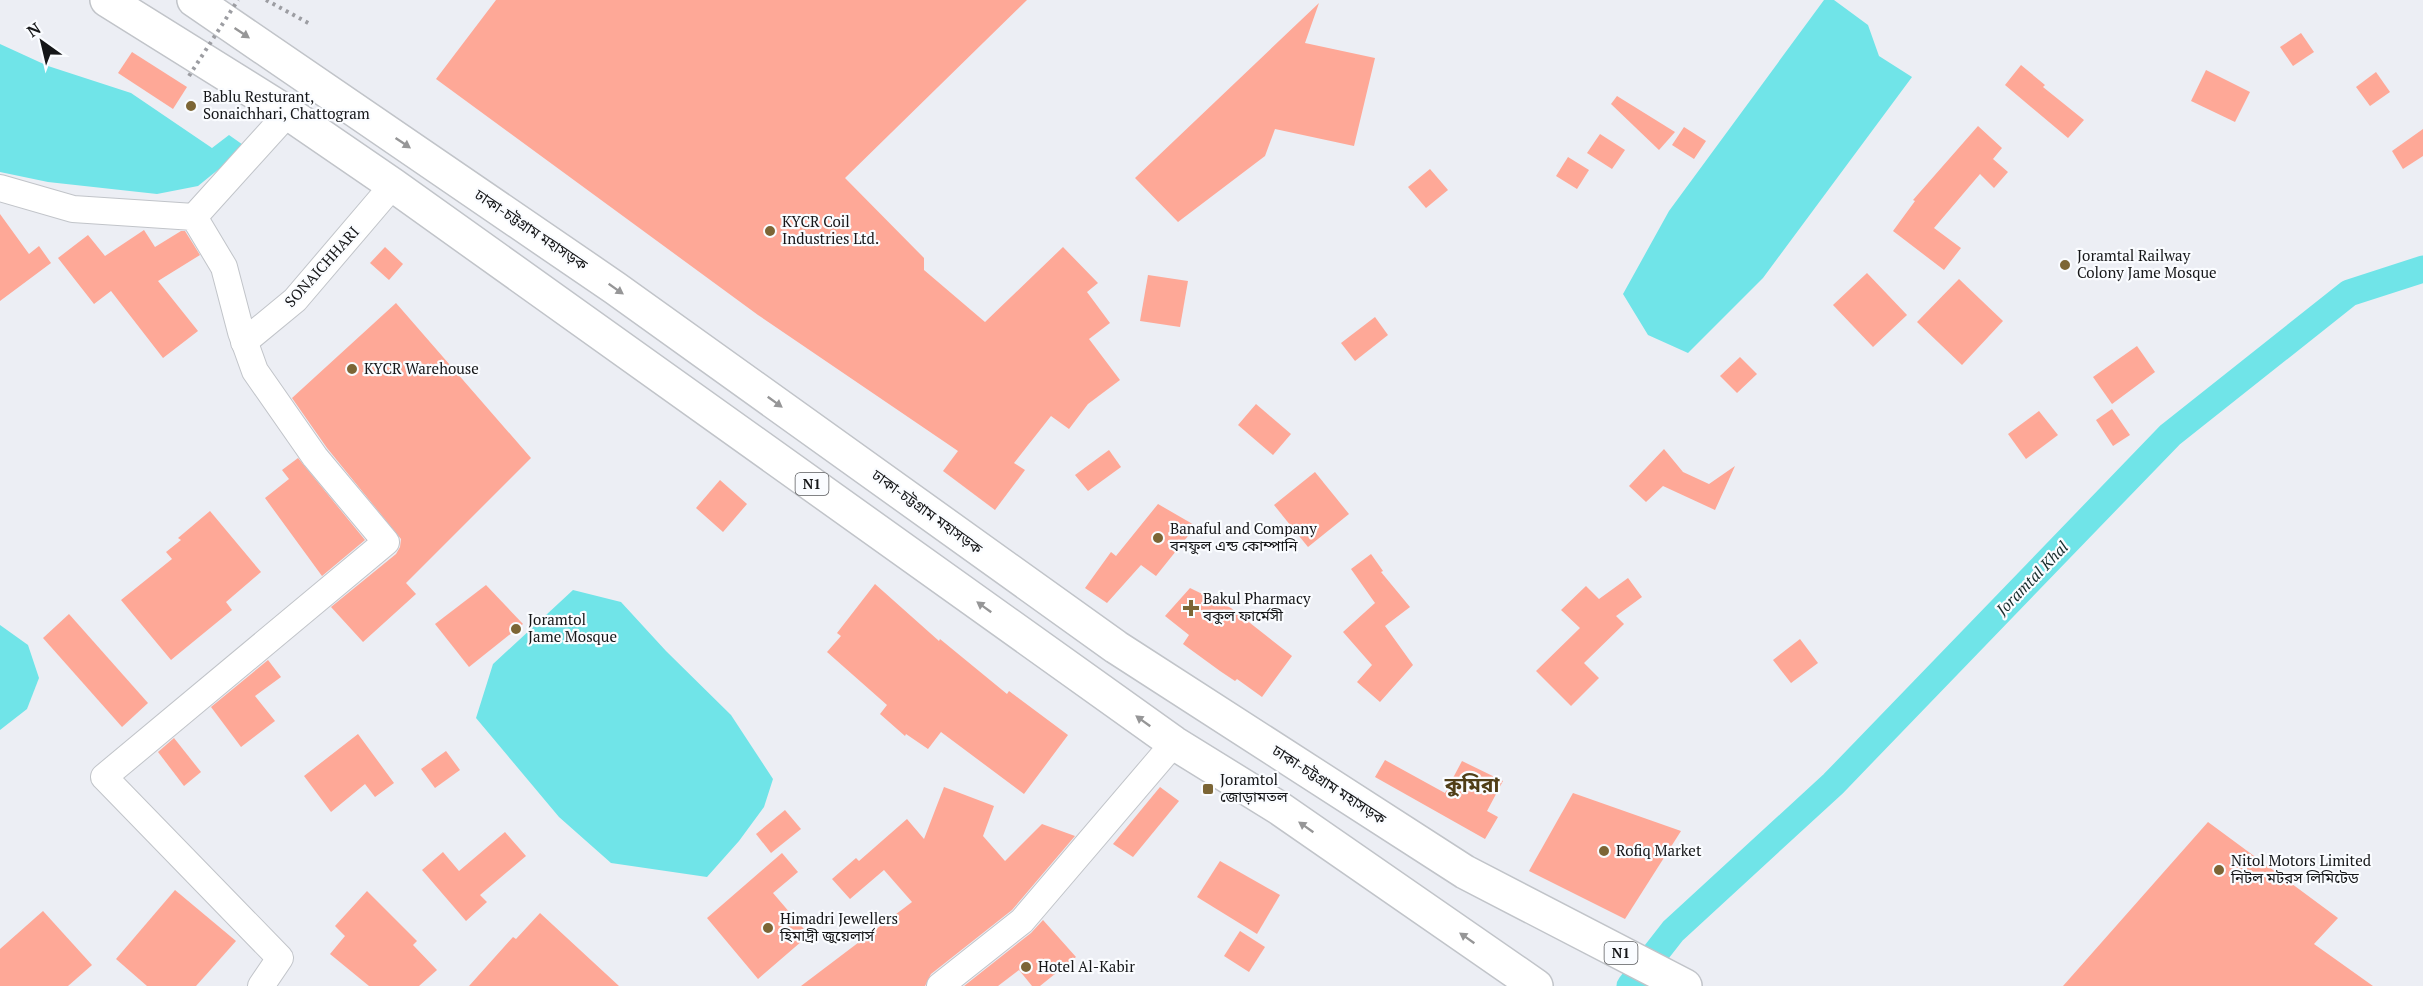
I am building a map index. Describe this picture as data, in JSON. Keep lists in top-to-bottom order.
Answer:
{
  "streets": {
    "highway": ["ঢাকা-চট্টগ্রাম মহাসড়ক", "N1"],
    "street": ["SONAICHHARI"]
  },
  "crossings": [
    ["SONAICHHARI", "N1"]
  ],
  "districts": ["কুমিরা"],
  "water": ["Joramtal Khal"],
  "places": {
    "other": [
      "Bablu Resturant, Sonaichhari, Chattogram",
      "KYCR Coil Industries Ltd.",
      "Joramtal Railway Colony Jame Mosque",
      "KYCR Warehouse",
      "Banaful and Company বনফুল এন্ড কোম্পানি",
      "Joramtol Jame Mosque",
      "Rofiq Market",
      "Nitol Motors Limited নিটল মটরস লিমিটেড",
      "Himadri Jewellers হিমাদ্রী জুয়েলার্স",
      "Hotel Al-Kabir"
    ],
    "health": ["Bakul Pharmacy বকুল ফার্মেসী"],
    "transit": ["Joramtol জোড়ামতল"]
  },
  "north": "top left"
}
